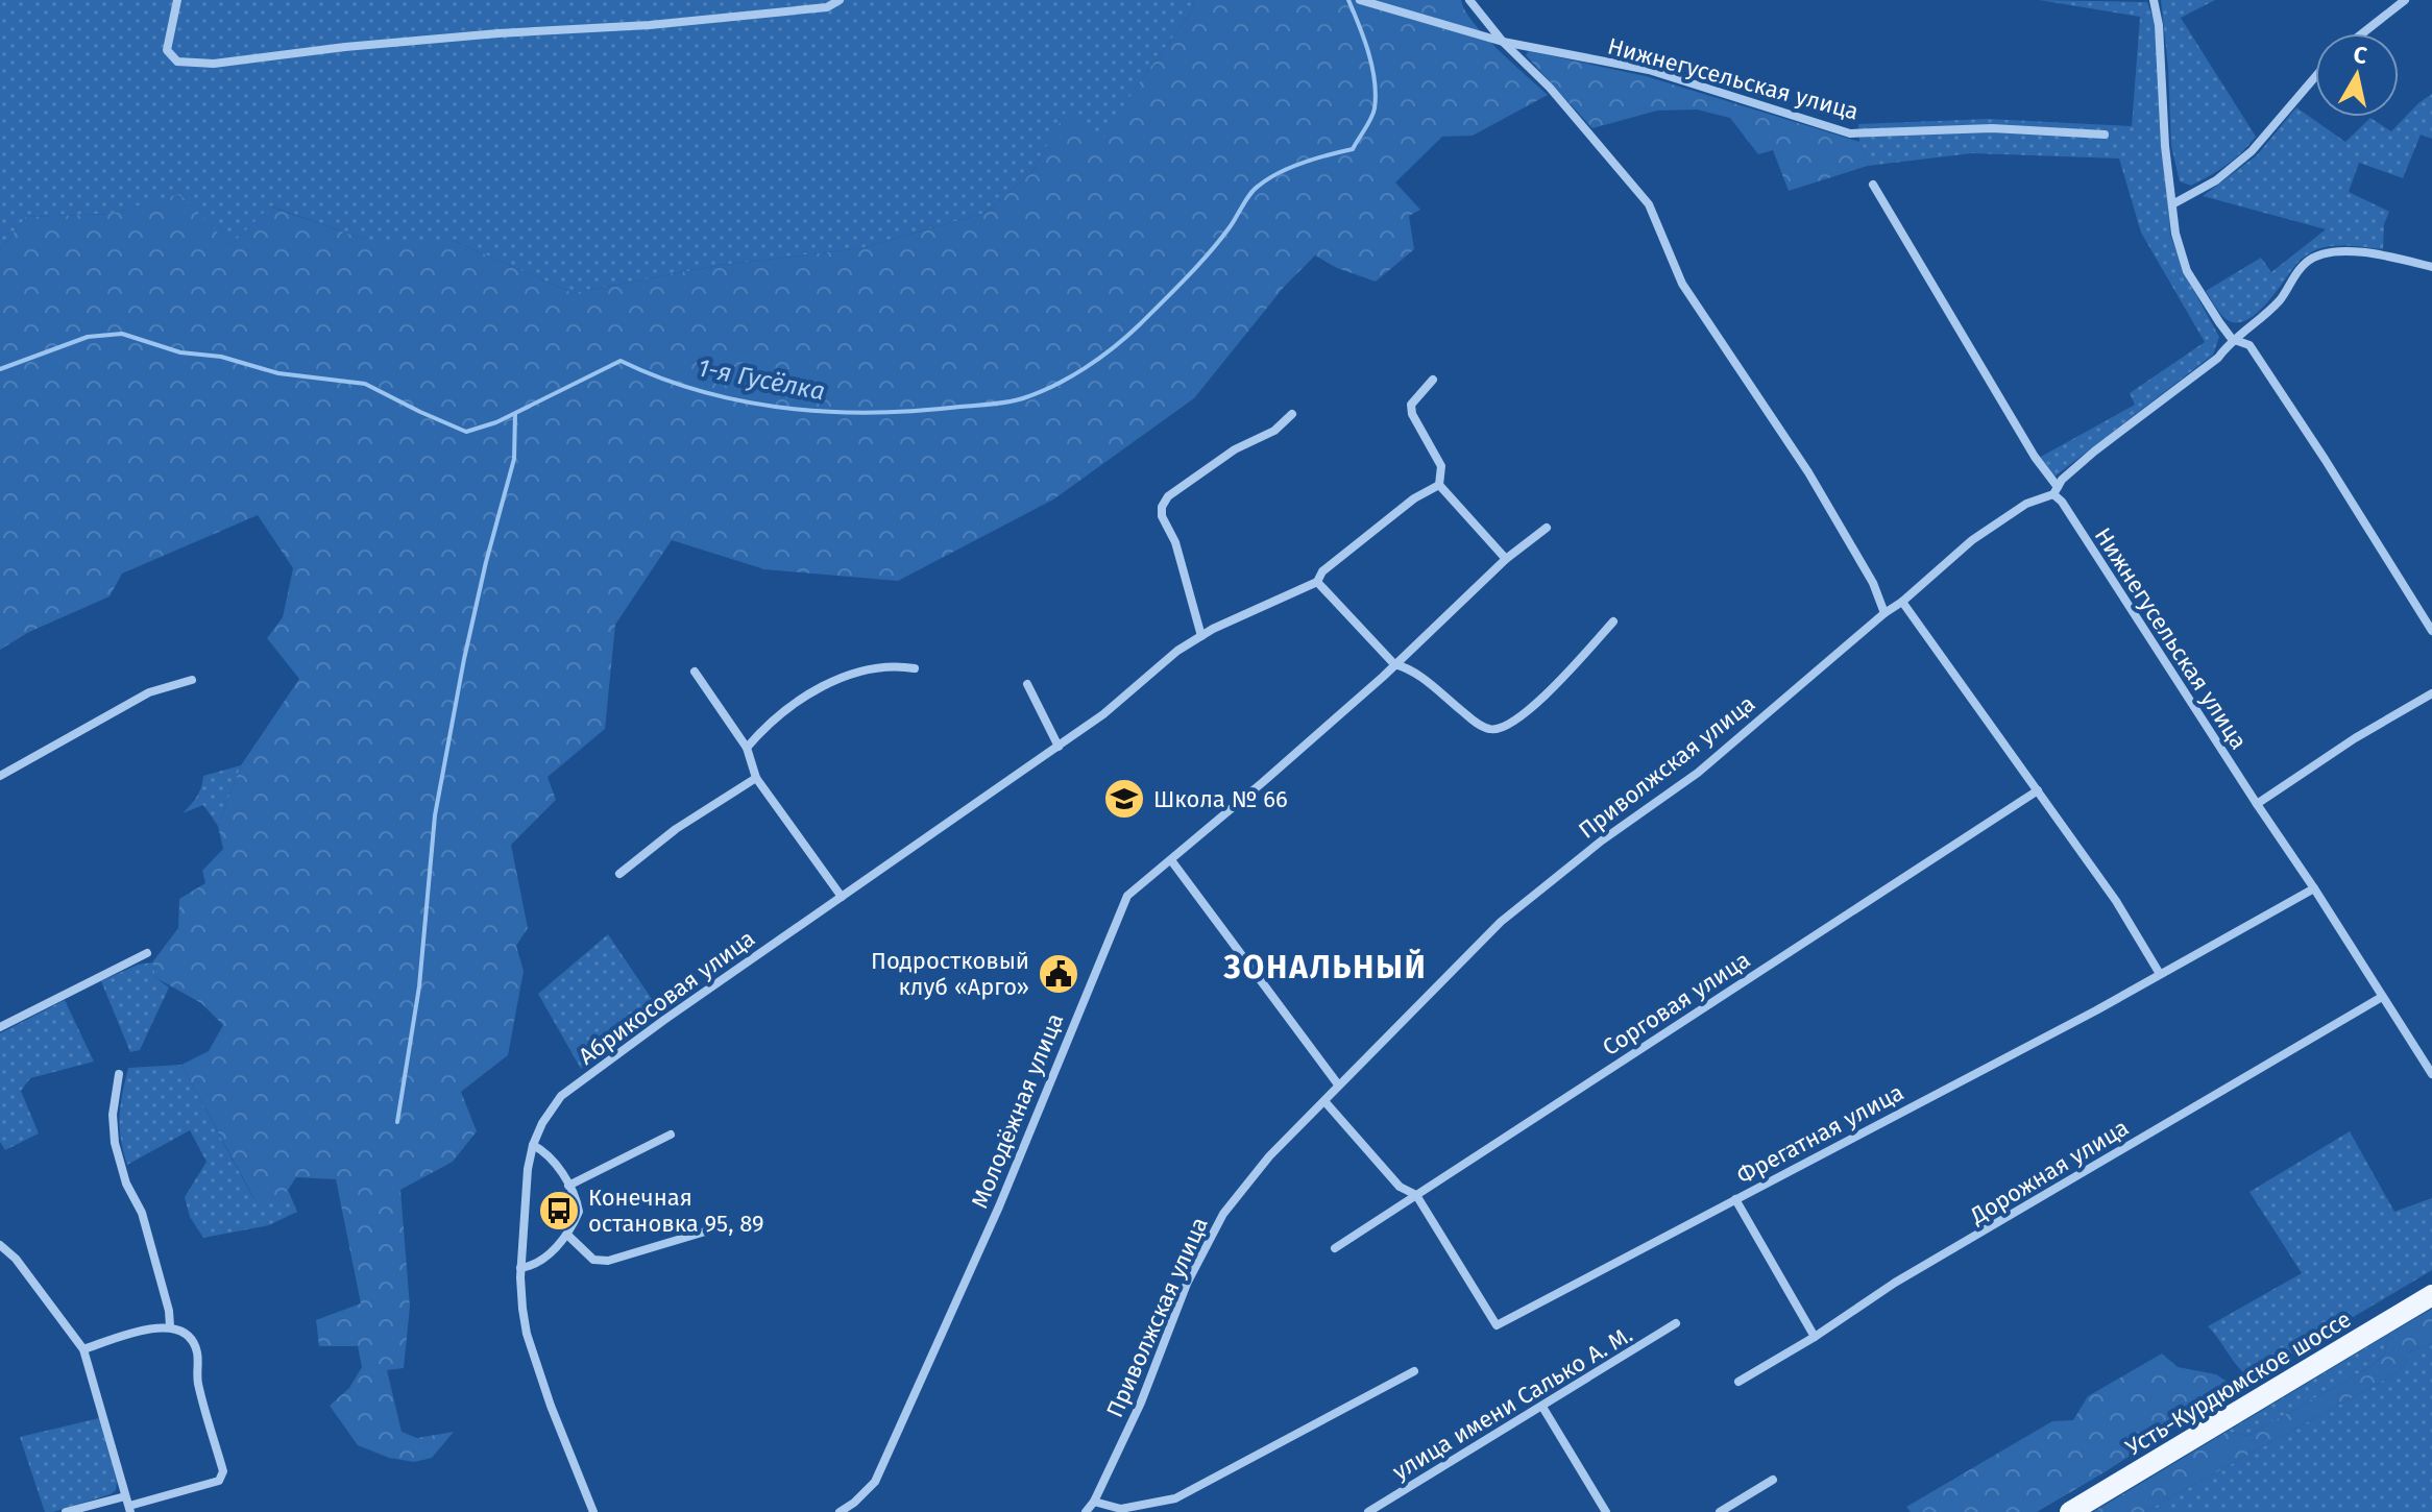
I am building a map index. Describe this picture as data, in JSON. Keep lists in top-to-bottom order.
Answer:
{
  "streets": {
    "main road": ["Усть-Курдюмское шоссе"],
    "street": [
      "Нижнегусельская улица",
      "Приволжская улица",
      "Абрикосовая улица",
      "Сорговая улица",
      "Молодёжная улица",
      "Фрегатная улица",
      "Дорожная улица",
      "улица имени Салько А. М."
    ]
  },
  "crossings": [
    ["Нижнегусельская улица", "Приволжская улица"],
    ["Нижнегусельская улица", "Фрегатная улица"],
    ["Нижнегусельская улица", "Дорожная улица"],
    ["Сорговая улица", "Фрегатная улица"]
  ],
  "districts": ["ЗОНАЛЬНЫЙ"],
  "water": ["1-я Гусёлка"],
  "places": {
    "school or university": ["Школа № 66"],
    "public building": ["Подростковый клуб «Арго»"],
    "bus stop": ["Конечная остановка 95, 89"]
  },
  "north": "top"
}
